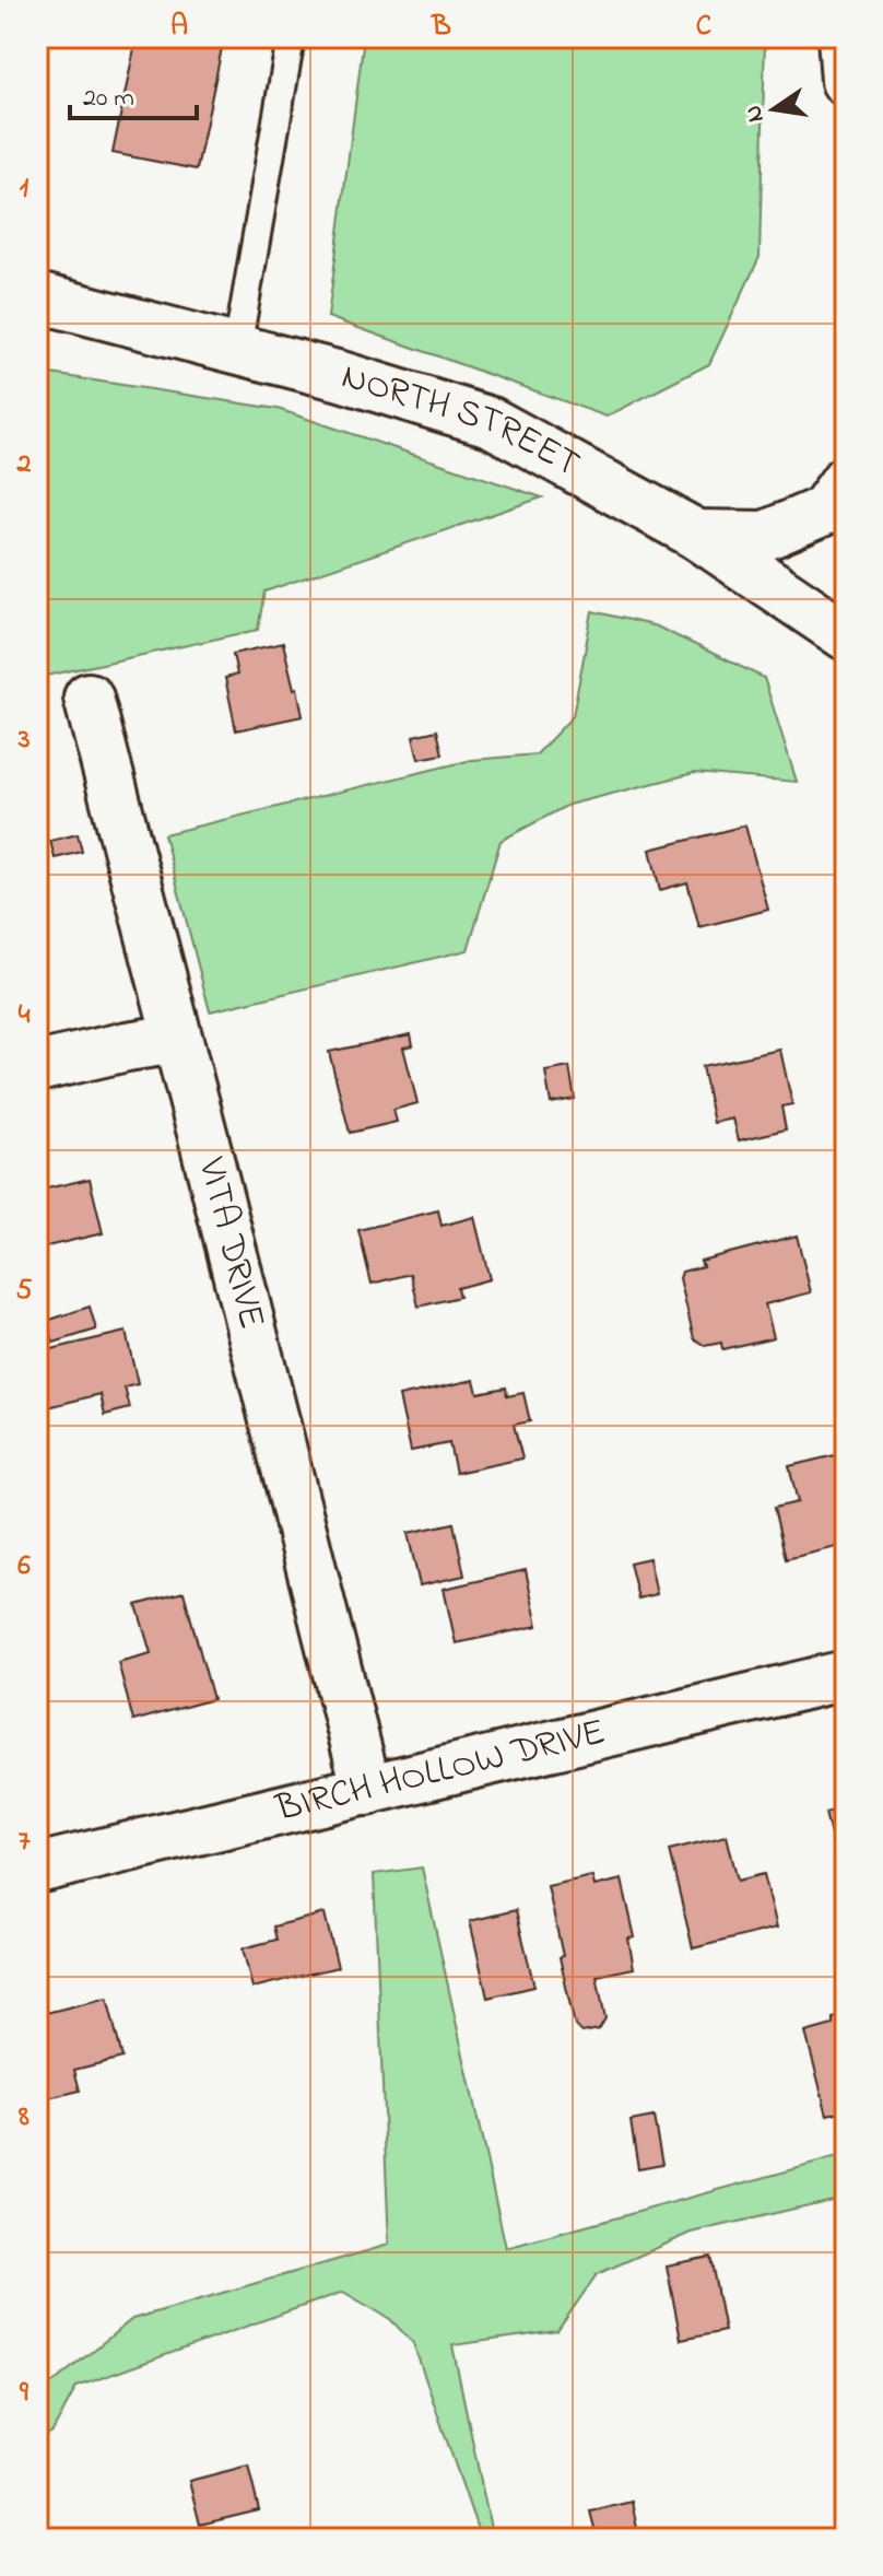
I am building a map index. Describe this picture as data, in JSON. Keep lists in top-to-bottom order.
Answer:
{
  "streets": {
    "street": ["NORTH STREET", "VITA DRIVE", "BIRCH HOLLOW DRIVE"]
  },
  "crossings": [
    ["VITA DRIVE", "BIRCH HOLLOW DRIVE"]
  ],
  "scale_bar": "20 m",
  "north": "left",
  "grid": {
    "columns": ["A", "B", "C"],
    "rows": [
      "1",
      "2",
      "3",
      "4",
      "5",
      "6",
      "7",
      "8",
      "9"
    ]
  }
}
